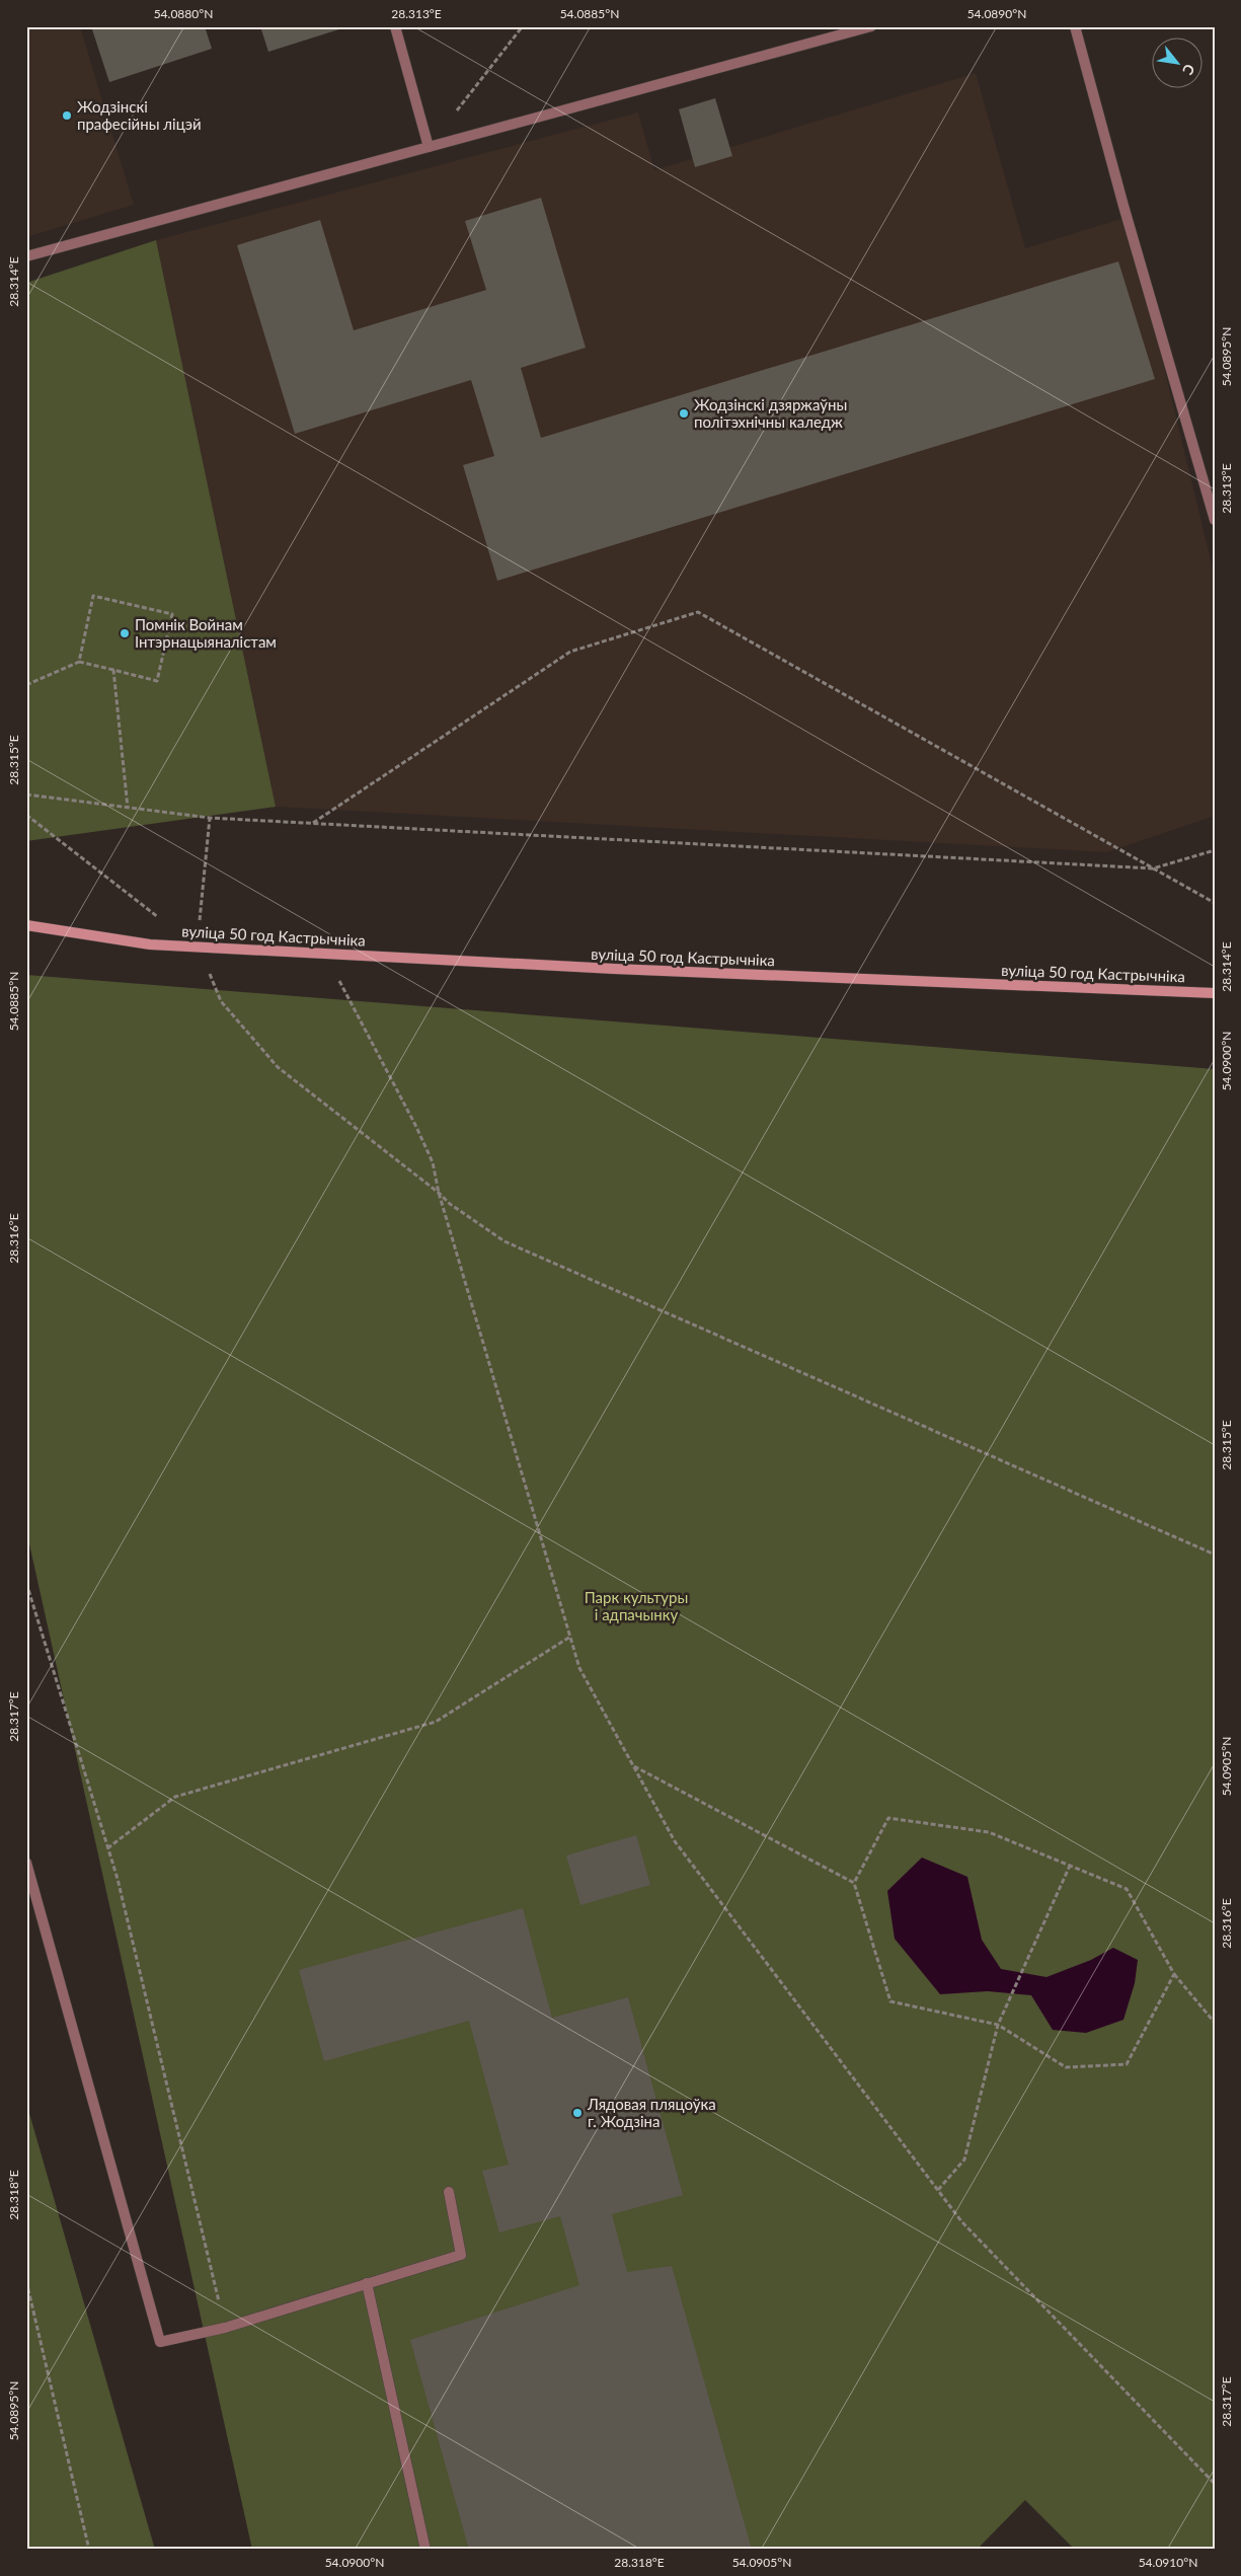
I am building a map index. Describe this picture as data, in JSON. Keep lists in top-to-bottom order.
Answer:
{
  "streets": {
    "main road": ["вуліца 50 год Кастрычніка"]
  },
  "parks": ["Парк культуры і адпачынку"],
  "places": [
    "Жодзінскі прафесійны ліцэй",
    "Жодзінскі дзяржаўны політэхнічны каледж",
    "Помнік Войнам Інтэрнацыяналістам",
    "Лядовая пляцоўка г. Жодзіна"
  ],
  "north": "bottom right",
  "coordinates": [
    "54.0880°N",
    "28.313°E",
    "54.0885°N",
    "54.0890°N",
    "28.314°E",
    "54.0895°N",
    "28.315°E",
    "54.0900°N",
    "28.316°E",
    "28.317°E",
    "54.0905°N",
    "28.318°E",
    "54.0910°N"
  ]
}
